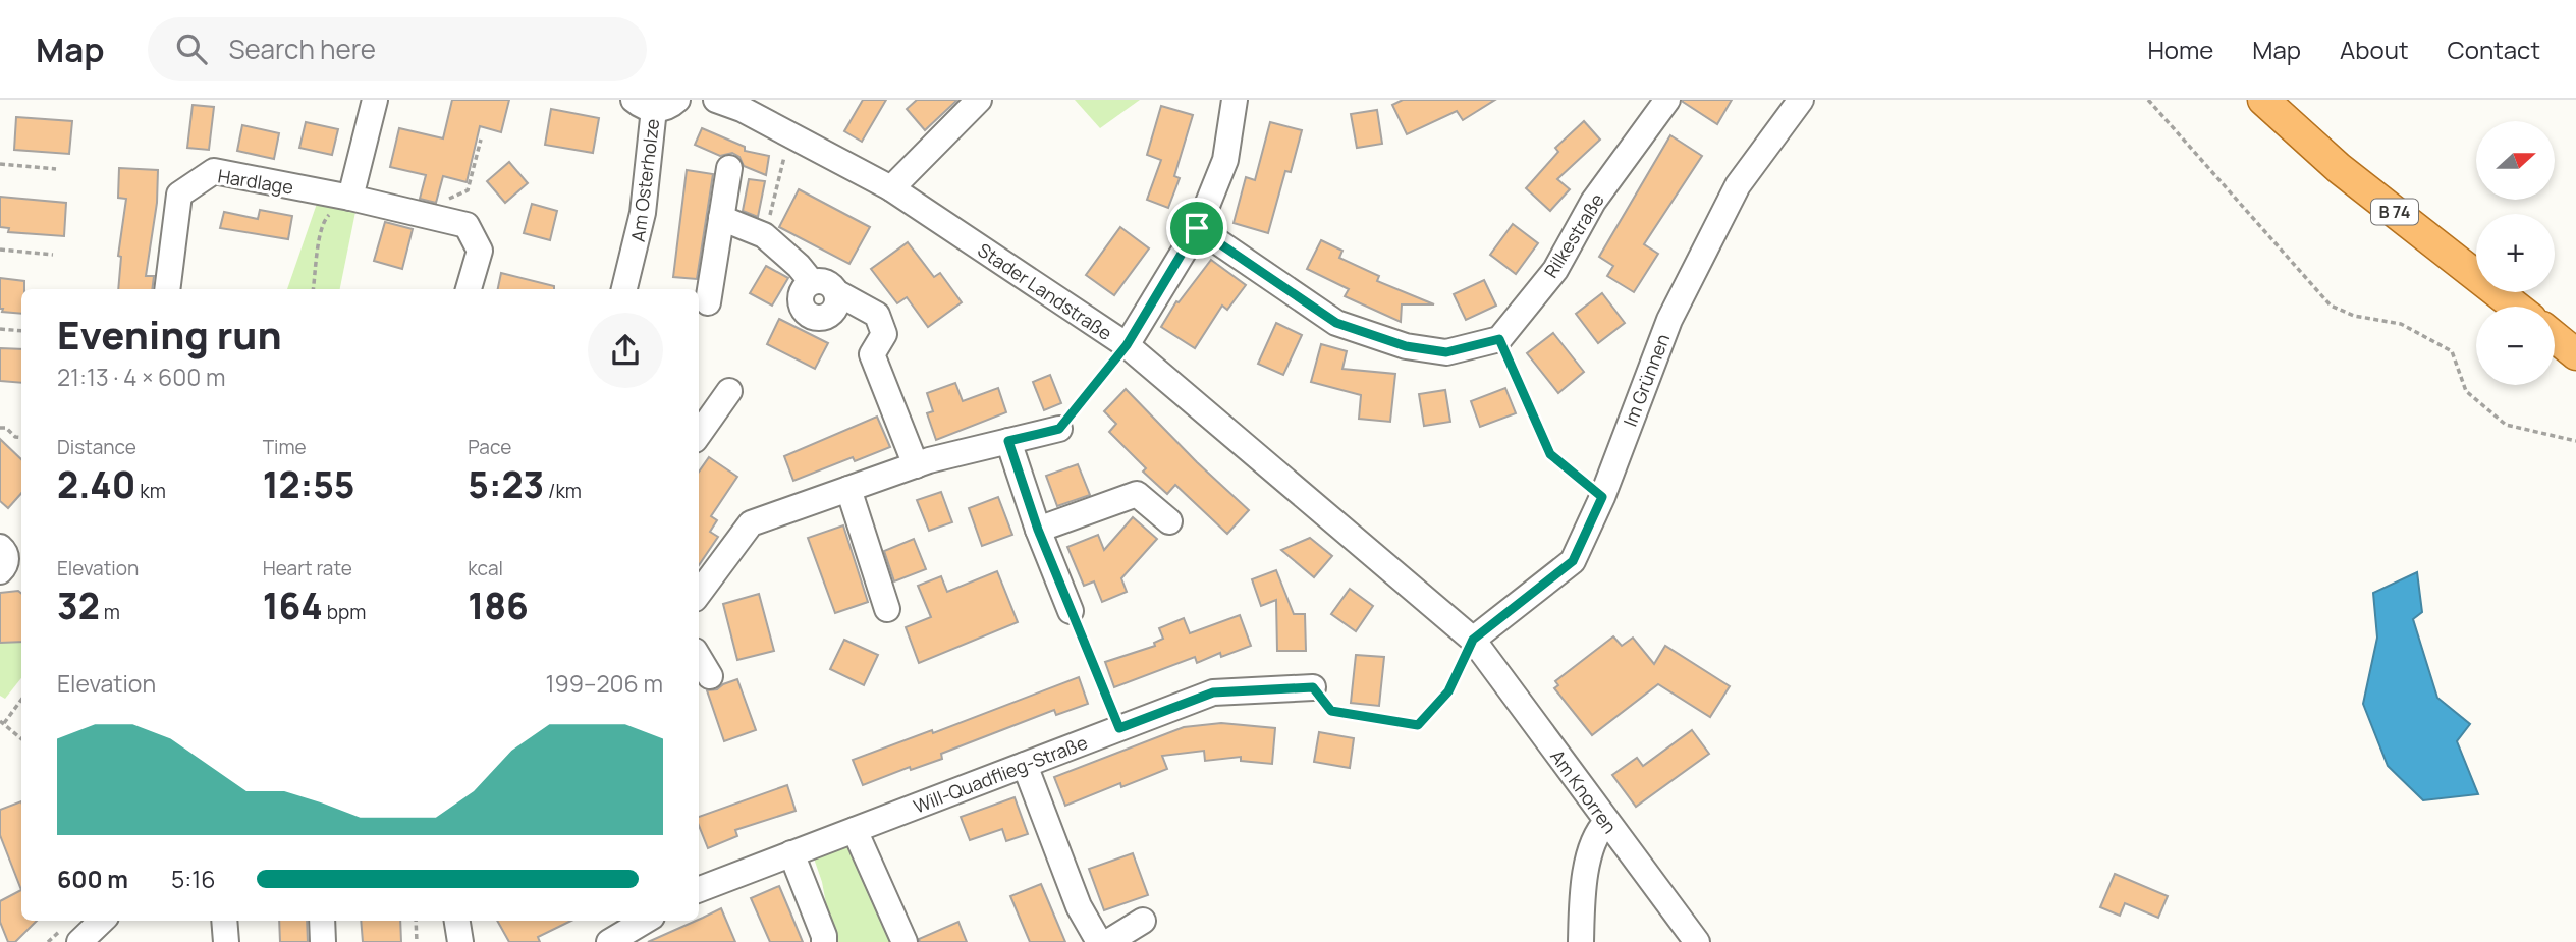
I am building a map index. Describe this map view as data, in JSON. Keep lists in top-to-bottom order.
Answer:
{
  "streets": {
    "main road": ["B 74"],
    "street": [
      "Am Osterholze",
      "Hardlage",
      "Rilkestraße",
      "Stader Landstraße",
      "Im Grünnen",
      "Will-Quadflieg-Straße",
      "Am Knorren"
    ]
  },
  "crossings": [
    ["Stader Landstraße", "Im Grünnen"],
    ["Stader Landstraße", "Am Knorren"],
    ["Im Grünnen", "Am Knorren"]
  ],
  "north": "right",
  "page": {
    "header": "Map",
    "search": "Search here",
    "nav": [
      "Home",
      "Map",
      "About",
      "Contact"
    ],
    "map_buttons": ["+", "−"],
    "heading": ["Evening run", "21:13 · 4 × 600 m"],
    "stats": [
      ["Distance", "2.40 km"],
      ["Time", "12:55"],
      ["Pace", "5:23 /km"],
      ["Elevation", "32 m"],
      ["Heart rate", "164 bpm"],
      ["kcal", "186"]
    ],
    "chart": ["Elevation", "199–206 m"],
    "list": [
      {
        "name": "600 m",
        "note": "5:16"
      }
    ]
  }
}
